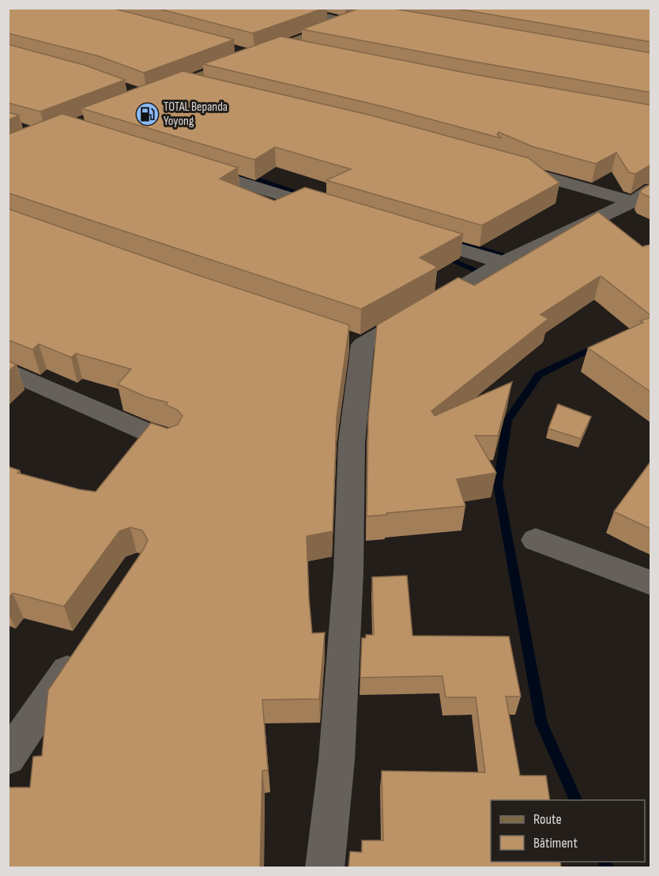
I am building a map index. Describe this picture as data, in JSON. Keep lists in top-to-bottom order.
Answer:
{
  "places": {
    "fuel station": ["TOTAL Bepanda Yoyong"]
  },
  "legend": ["Route", "Bâtiment"]
}
